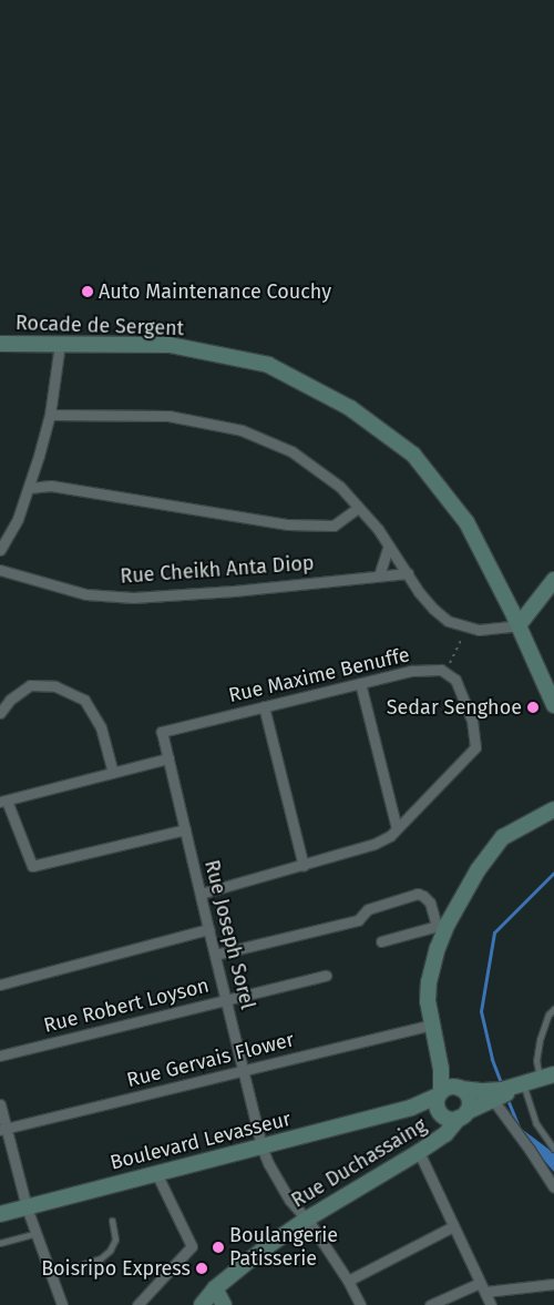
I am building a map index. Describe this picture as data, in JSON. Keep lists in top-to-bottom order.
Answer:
{
  "streets": {
    "main road": ["Rocade de Sergent", "Boulevard Levasseur", "Rue Duchassaing"],
    "street": [
      "Rue Cheikh Anta Diop",
      "Rue Maxime Benuffe",
      "Rue Joseph Sorel",
      "Rue Robert Loyson",
      "Rue Gervais Flower"
    ]
  },
  "crossings": [
    ["Rue Maxime Benuffe", "Rue Joseph Sorel"],
    ["Rue Joseph Sorel", "Rue Robert Loyson"],
    ["Rue Joseph Sorel", "Rue Gervais Flower"],
    ["Rue Joseph Sorel", "Boulevard Levasseur"],
    ["Rue Joseph Sorel", "Rue Duchassaing"],
    ["Boulevard Levasseur", "Rue Duchassaing"]
  ],
  "places": [
    "Auto Maintenance Couchy",
    "Sedar Senghoe",
    "Boulangerie Patisserie",
    "Boisripo Express"
  ]
}
